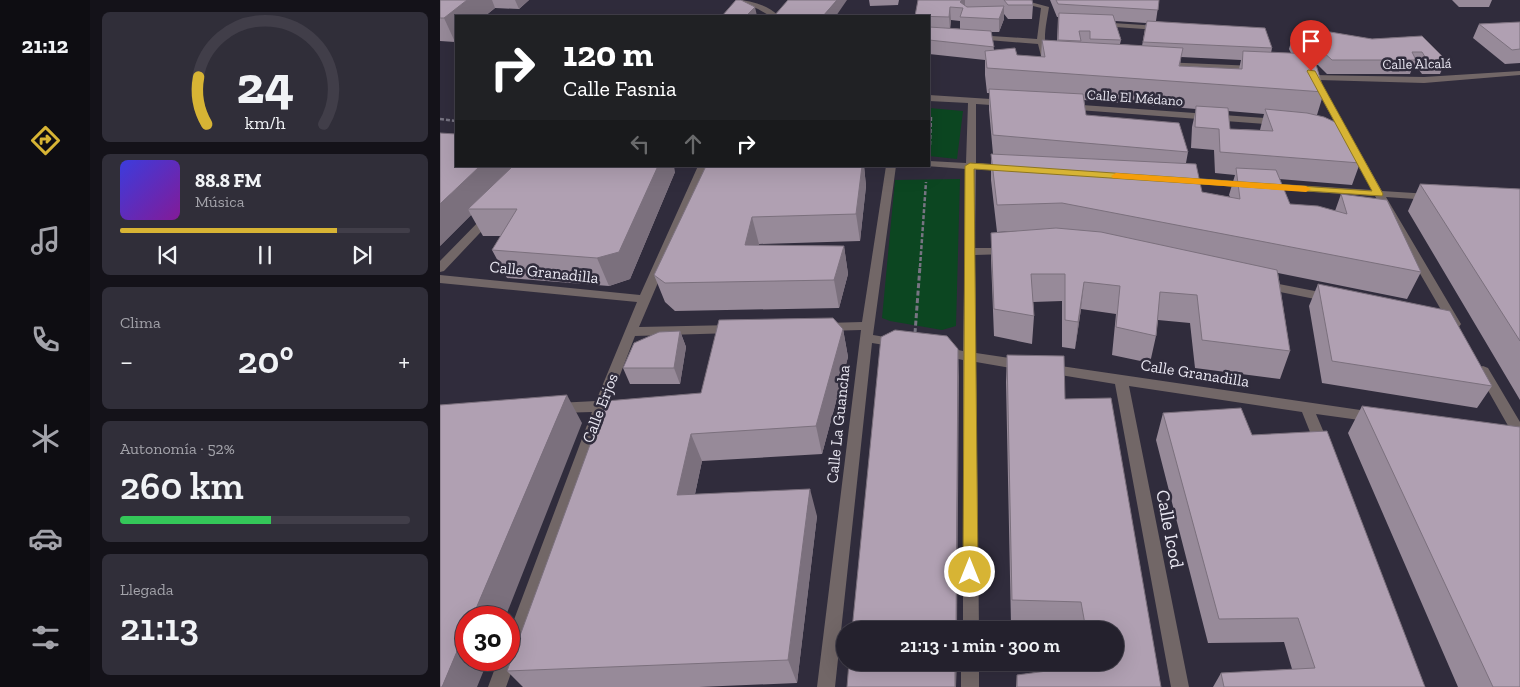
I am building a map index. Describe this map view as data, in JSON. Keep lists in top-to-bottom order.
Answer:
{
  "streets": {
    "street": [
      "Calle Alcalá",
      "Calle El Médano",
      "Calle Granadilla",
      "Calle Erjos",
      "Calle La Guancha",
      "Calle Icod"
    ]
  },
  "crossings": [
    ["Calle Granadilla", "Calle Erjos"],
    ["Calle Granadilla", "Calle Icod"]
  ],
  "page": {
    "tabs": "21:12",
    "turn": ["120 m", "Calle Fasnia"],
    "song": ["88.8 FM", "Música"],
    "tile": [
      "Clima",
      ["Autonomía · 52%", "260 km"],
      ["Llegada", "21:13"]
    ],
    "heat": ["−", "20°", "+"],
    "limit": "30",
    "trip": "21:13 · 1 min · 300 m",
    "gauge": ["24", "km/h"]
  }
}
